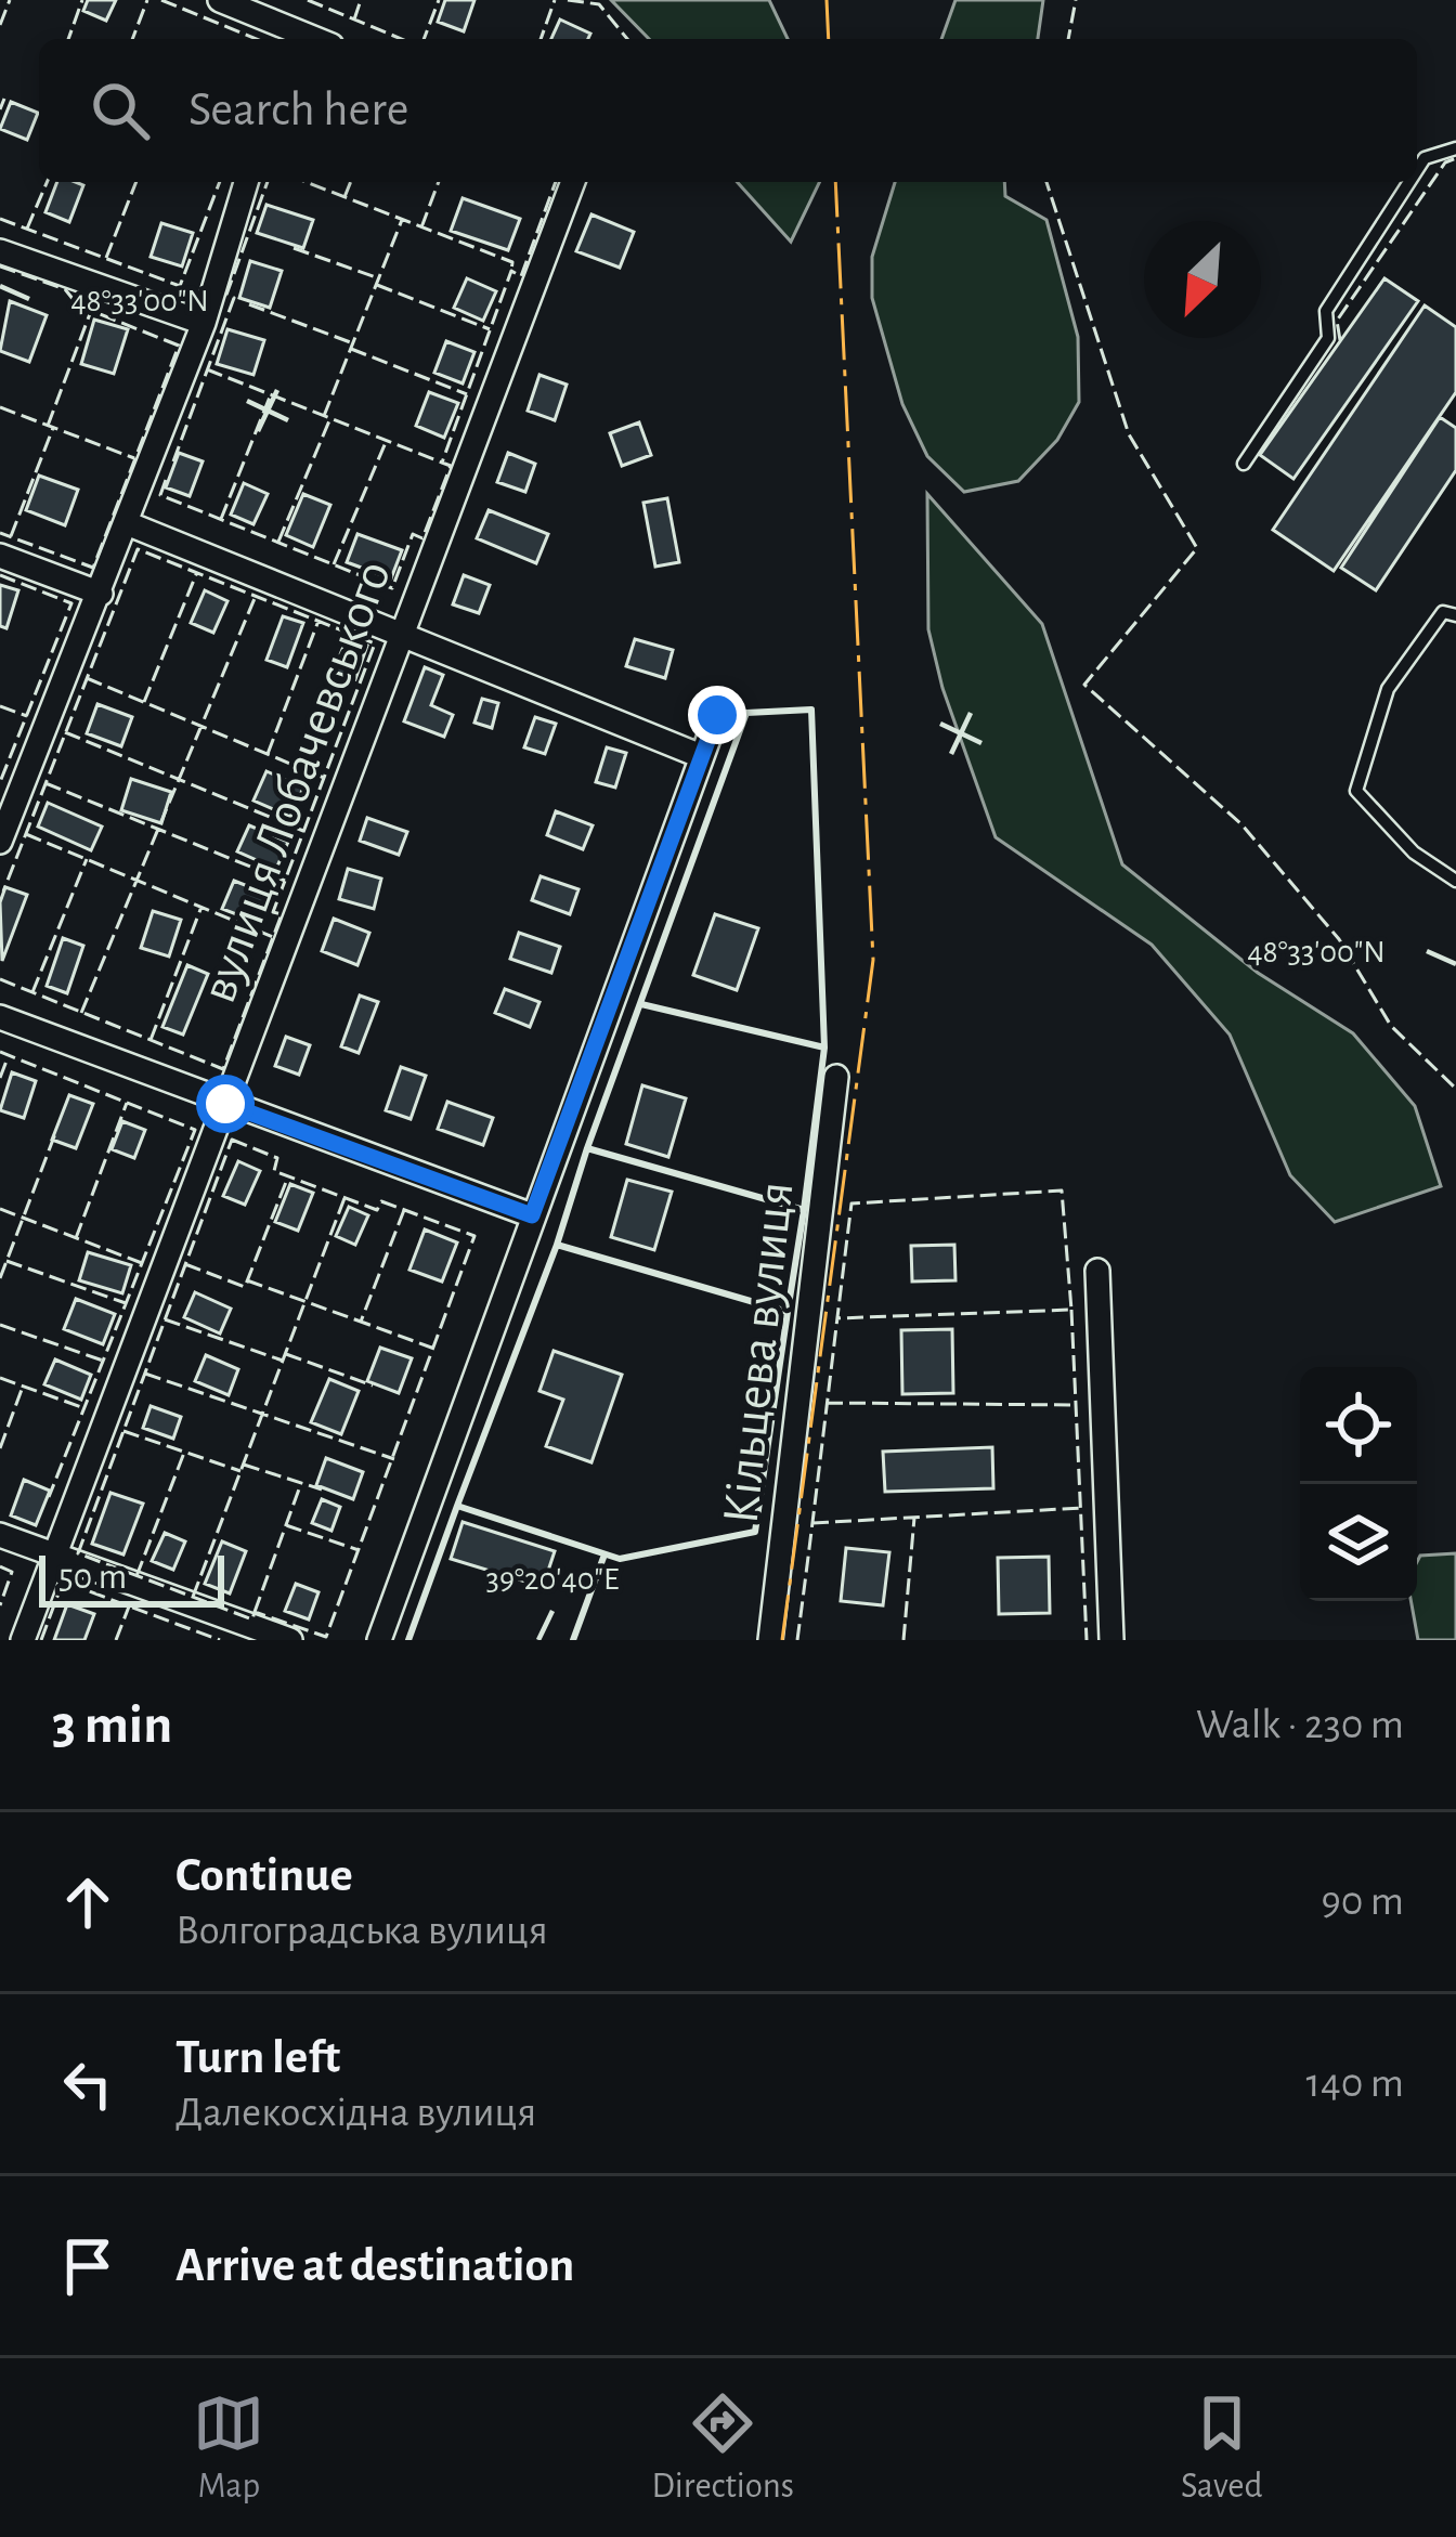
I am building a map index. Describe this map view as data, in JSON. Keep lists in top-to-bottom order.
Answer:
{
  "streets": {
    "street": ["вулиця Лобачевського", "Кільцева вулиця"]
  },
  "scale_bar": "50 m",
  "north": "bottom left",
  "page": {
    "search": "Search here",
    "scale": "50 m",
    "heading": ["3 min", "Walk · 230 m"],
    "list": [
      ["Continue", "Волгоградська вулиця", "90 m"],
      ["Turn left", "Далекосхідна вулиця", "140 m"],
      "Arrive at destination"
    ],
    "nav": ["Map", "Directions", "Saved"]
  },
  "coordinates": ["48°33'00\"N", "39°20'40\"E"]
}
